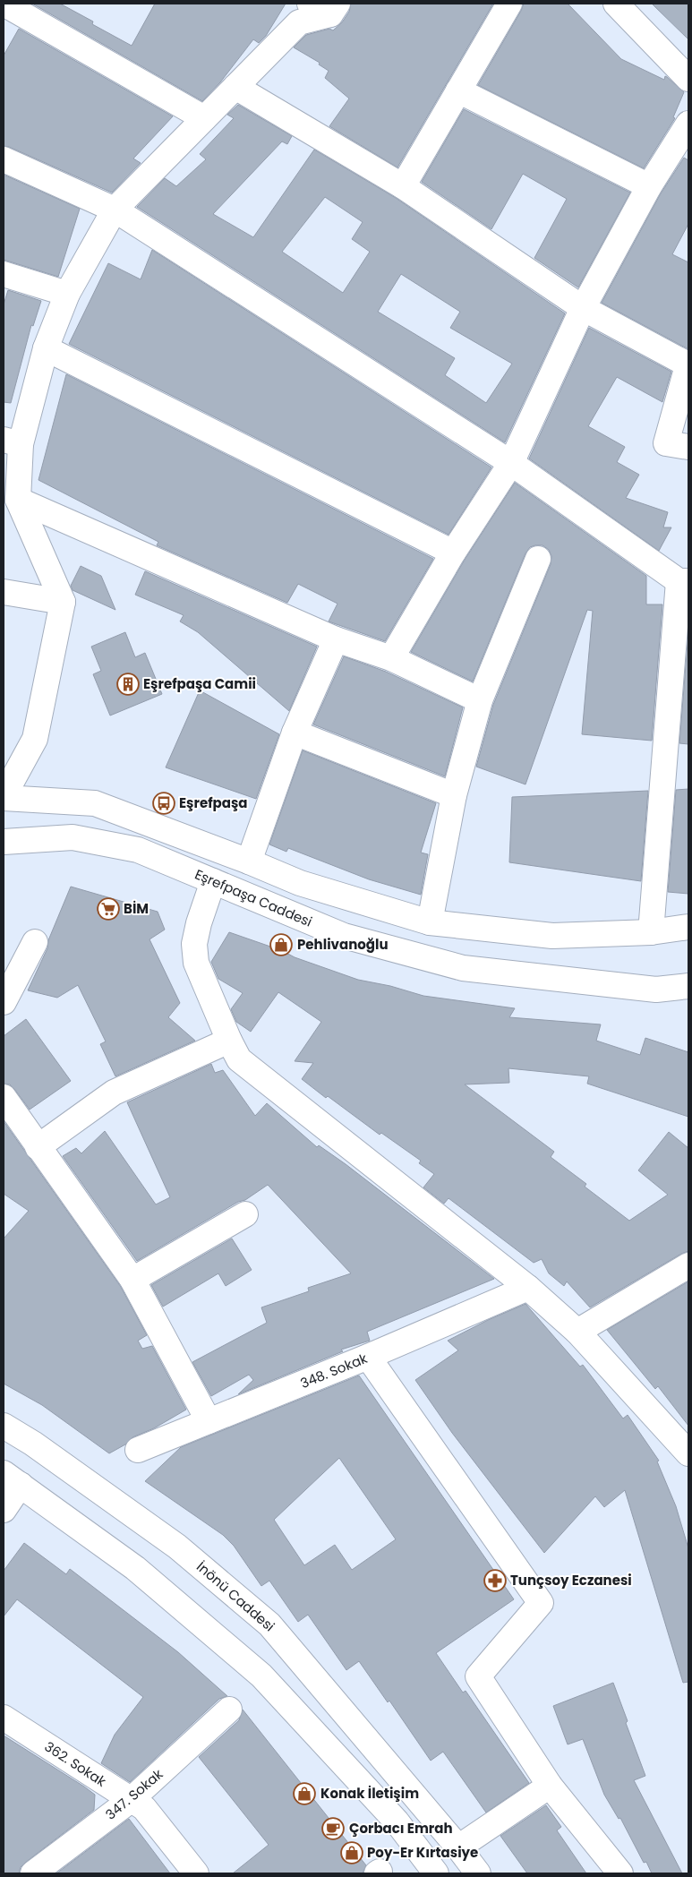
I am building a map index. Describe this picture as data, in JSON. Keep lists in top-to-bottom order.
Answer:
{
  "streets": {
    "street": [
      "Eşrefpaşa Caddesi",
      "348. Sokak",
      "İnönü Caddesi",
      "362. Sokak",
      "347. Sokak"
    ]
  },
  "crossings": [
    ["362. Sokak", "347. Sokak"]
  ],
  "places": {
    "building": ["Eşrefpaşa Camii"],
    "bus stop": ["Eşrefpaşa"],
    "supermarket": ["BİM"],
    "shop": ["Pehlivanoğlu", "Konak İletişim", "Poy-Er Kırtasiye"],
    "pharmacy": ["Tunçsoy Eczanesi"],
    "cafe": ["Çorbacı Emrah"]
  }
}
